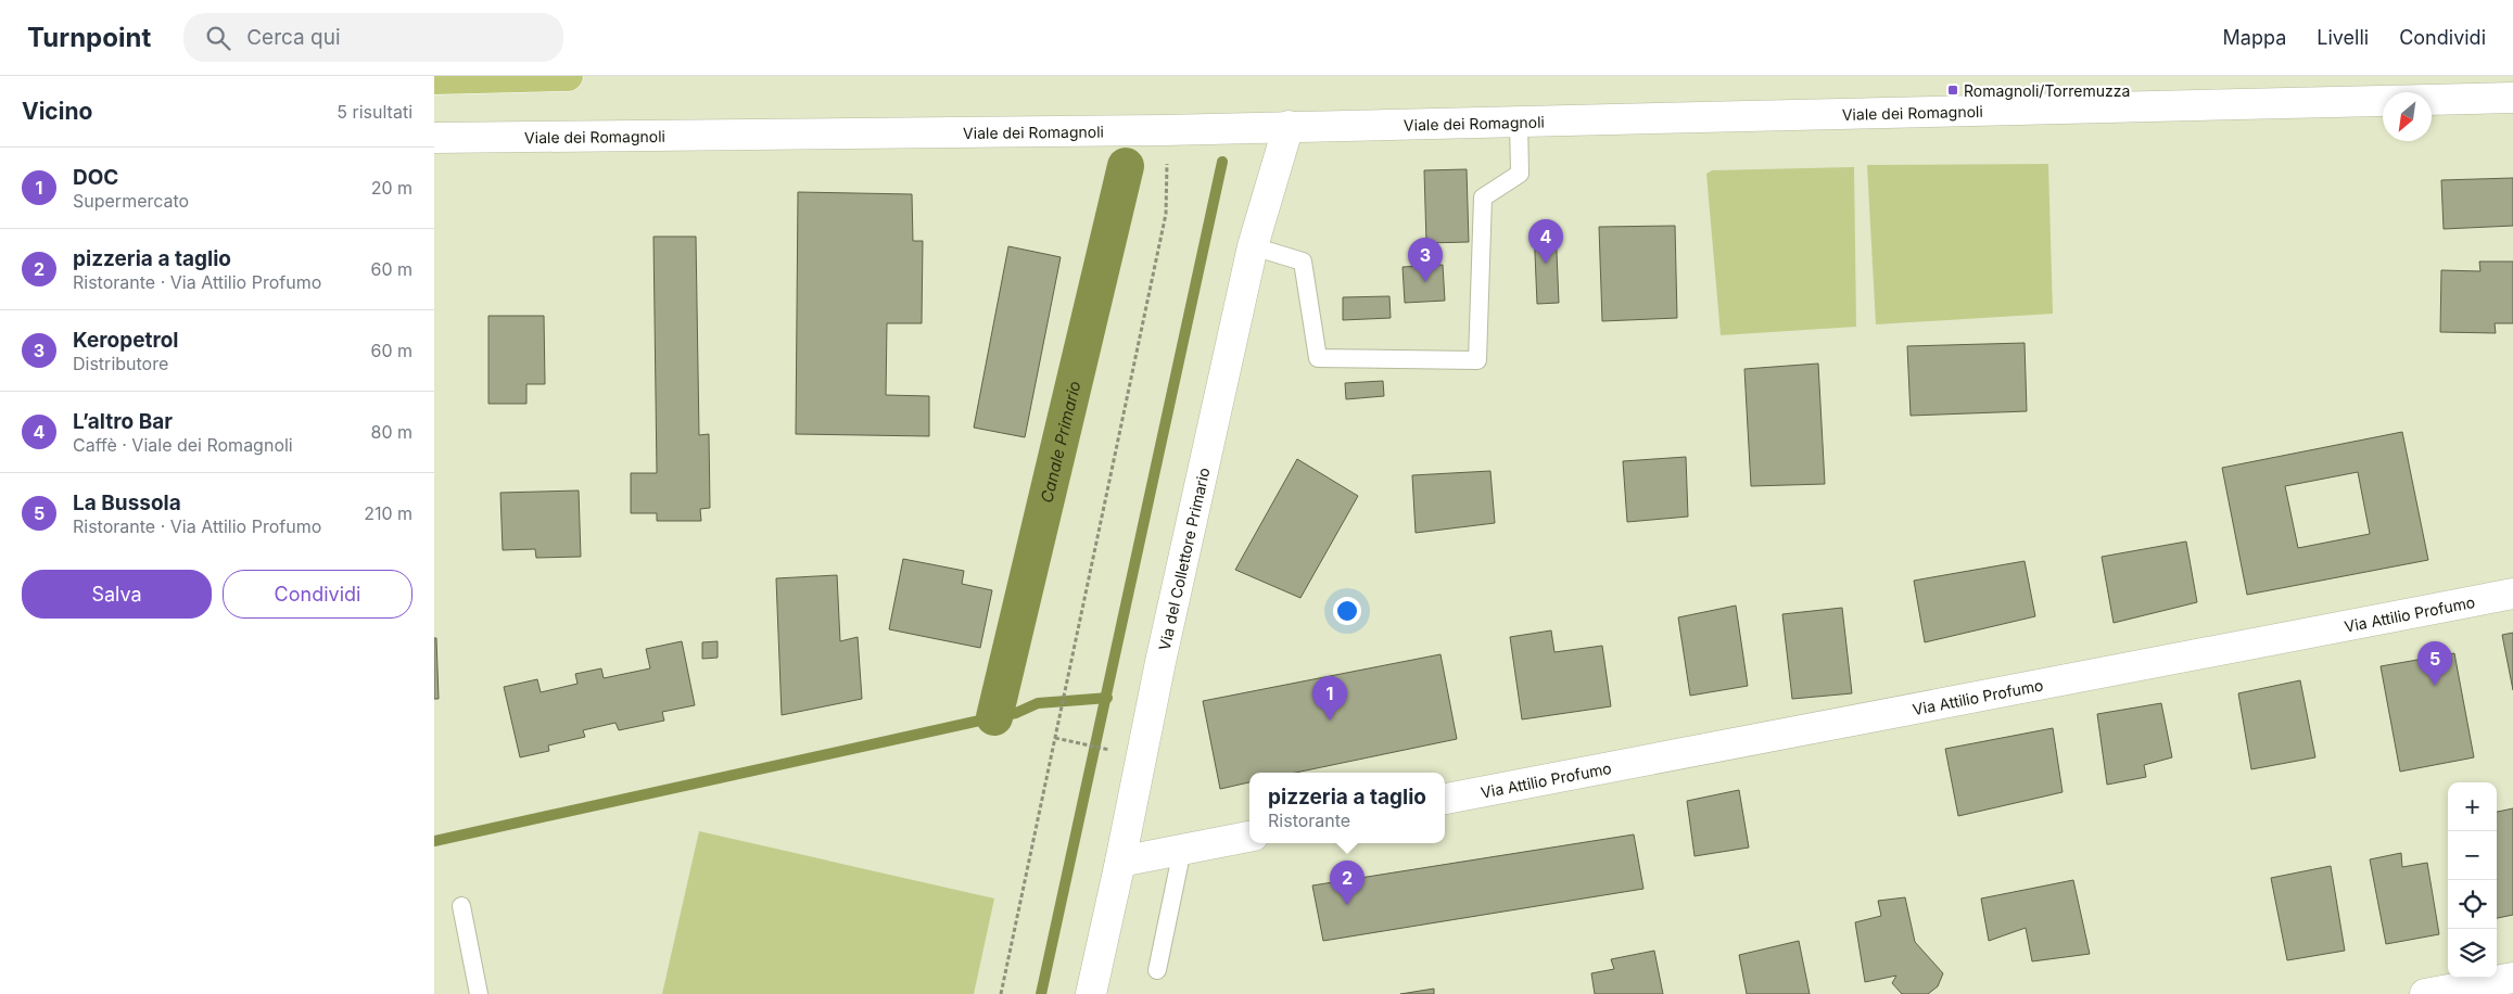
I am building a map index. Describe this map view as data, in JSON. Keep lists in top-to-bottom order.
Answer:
{
  "streets": {
    "street": ["Viale dei Romagnoli", "Via del Collettore Primario", "Via Attilio Profumo"]
  },
  "crossings": [
    ["Viale dei Romagnoli", "Via del Collettore Primario"]
  ],
  "water": ["Canale Primario"],
  "places": {
    "transit": ["Romagnoli/Torremuzza"]
  },
  "north": "bottom left",
  "page": {
    "header": "Turnpoint",
    "search": "Cerca qui",
    "nav": ["Mappa", "Livelli", "Condividi"],
    "heading": ["Vicino", "5 risultati"],
    "list": [
      {
        "mark": "1",
        "name": "DOC",
        "note": "Supermercato",
        "value": "20 m"
      },
      {
        "mark": "2",
        "name": "pizzeria a taglio",
        "note": "Ristorante · Via Attilio Profumo",
        "value": "60 m"
      },
      {
        "mark": "3",
        "name": "Keropetrol",
        "note": "Distributore",
        "value": "60 m"
      },
      {
        "mark": "4",
        "name": "L’altro Bar",
        "note": "Caffè · Viale dei Romagnoli",
        "value": "80 m"
      },
      {
        "mark": "5",
        "name": "La Bussola",
        "note": "Ristorante · Via Attilio Profumo",
        "value": "210 m"
      }
    ],
    "pins": [
      "4",
      "3",
      "5",
      "1",
      "2"
    ],
    "buttons": ["Salva", "Condividi"],
    "popup": ["pizzeria a taglio", "Ristorante"],
    "map_buttons": ["+", "−"]
  }
}
